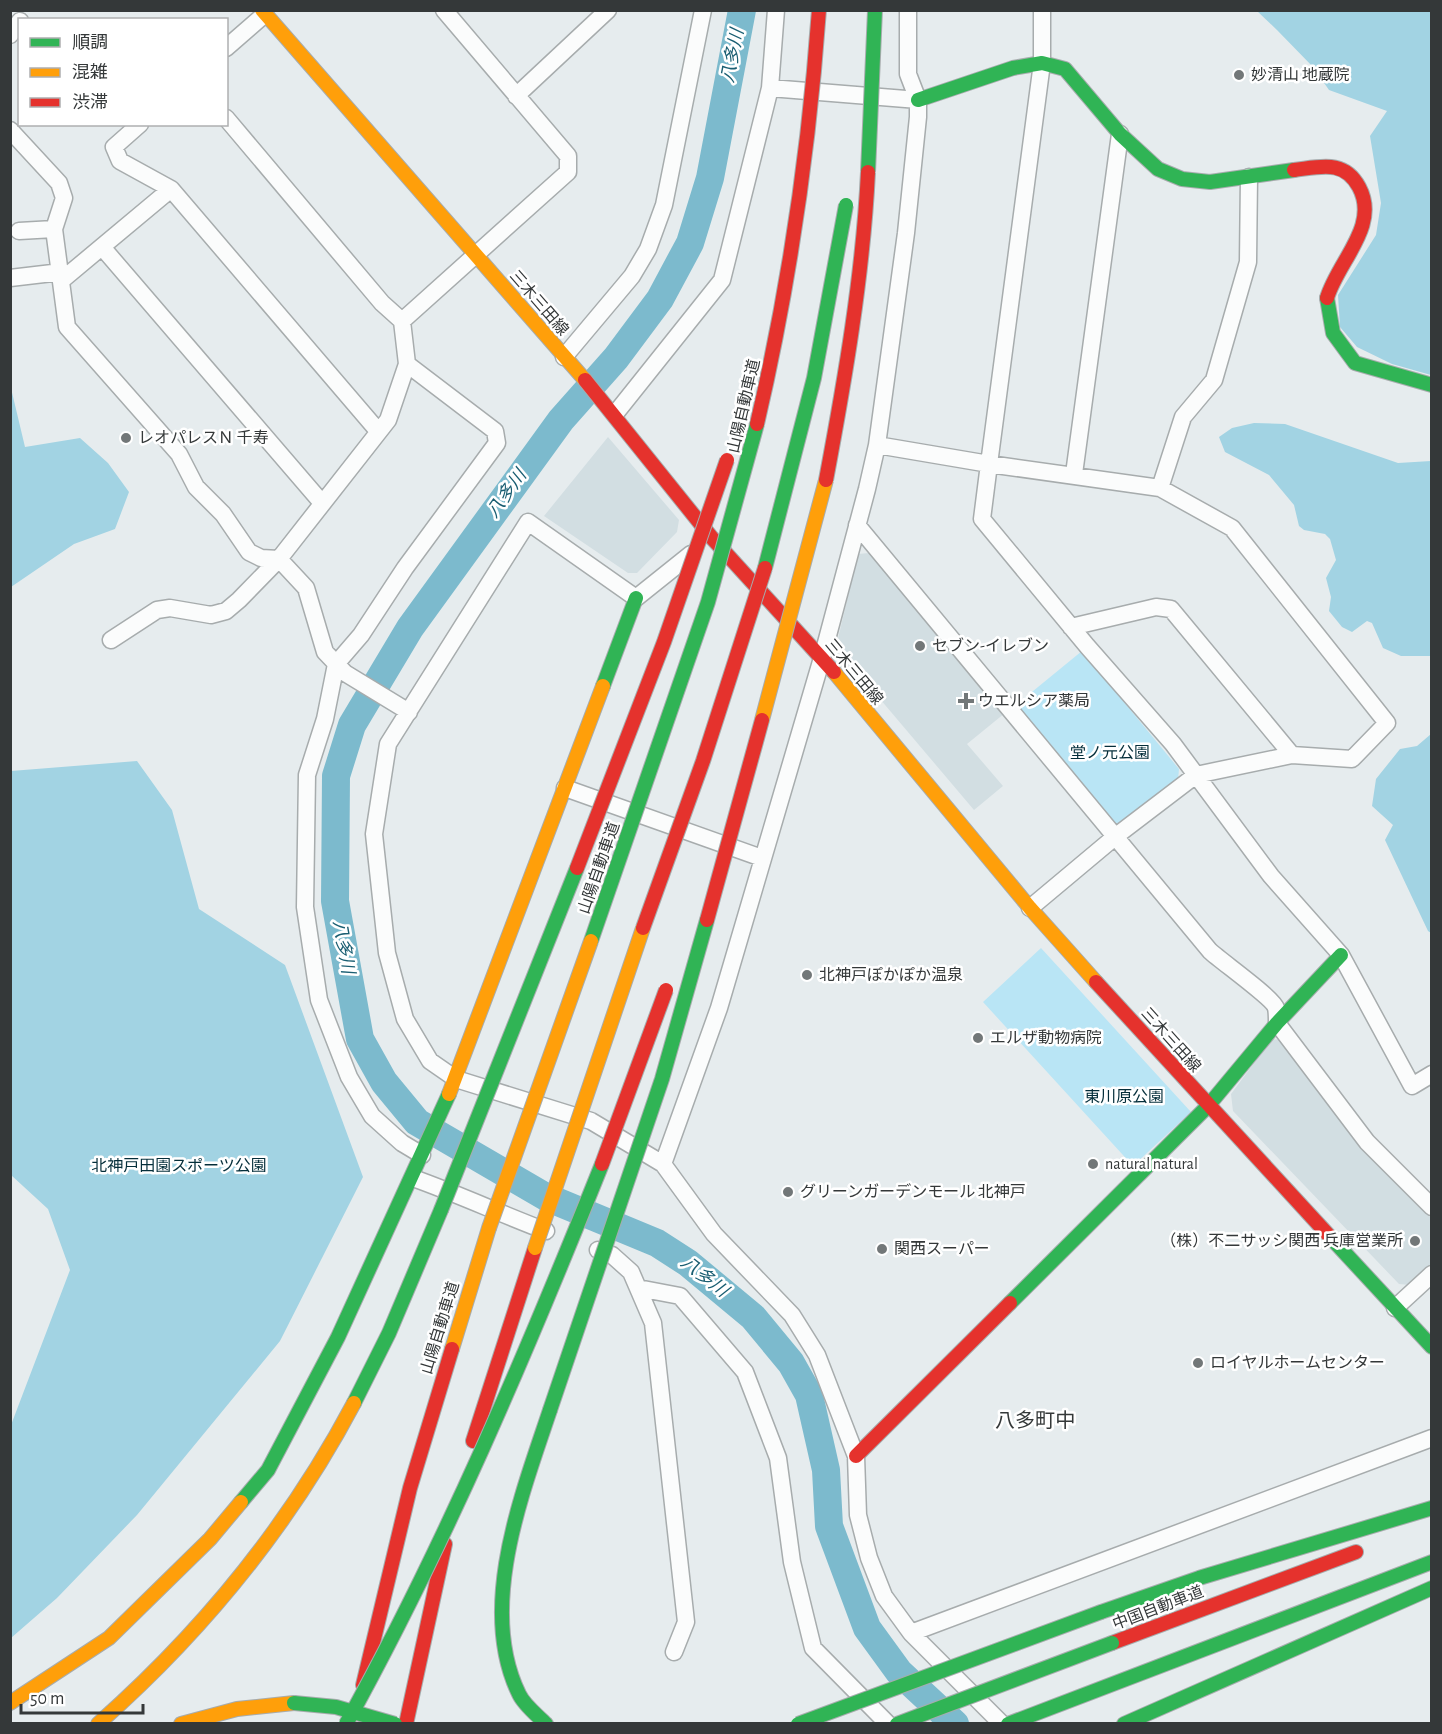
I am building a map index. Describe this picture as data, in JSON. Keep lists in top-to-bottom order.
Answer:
{
  "streets": {
    "main road": ["三木三田線", "山陽自動車道", "中国自動車道"]
  },
  "districts": ["八多町中"],
  "water": ["八多川"],
  "parks": ["堂ノ元公園", "東川原公園", "北神戸田園スポーツ公園"],
  "places": {
    "other": [
      "妙清山 地蔵院",
      "レオパレスＮ 千寿",
      "セブン-イレブン",
      "北神戸ぽかぽか温泉",
      "エルザ動物病院",
      "natural natural",
      "グリーンガーデンモール 北神戸",
      "（株）不二サッシ関西 兵庫営業所",
      "関西スーパー",
      "ロイヤルホームセンター"
    ],
    "health": ["ウエルシア薬局"]
  },
  "legend": ["順調", "混雑", "渋滞"],
  "scale_bar": "50 m"
}
